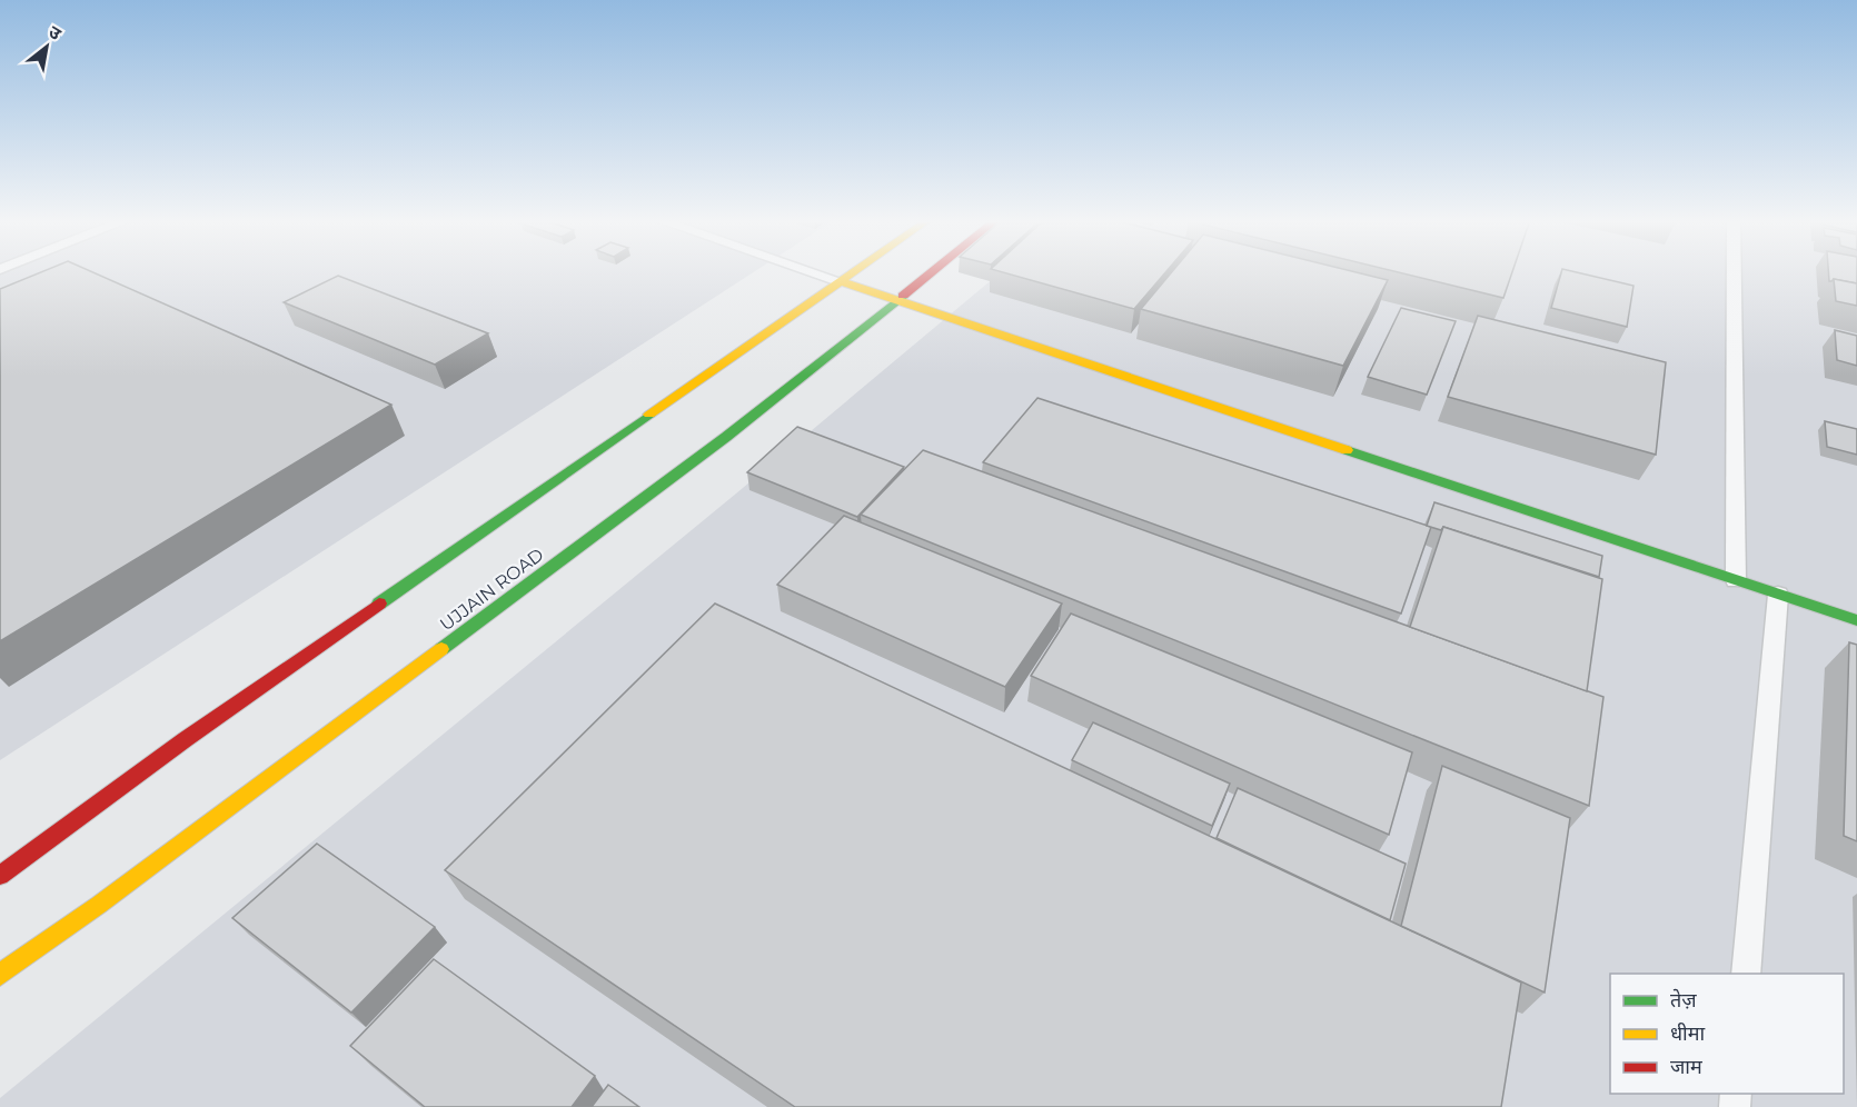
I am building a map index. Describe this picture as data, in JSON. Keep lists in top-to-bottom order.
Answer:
{
  "streets": {
    "main road": ["UJJAIN ROAD"]
  },
  "legend": ["तेज़", "धीमा", "जाम"],
  "north": "top right"
}
